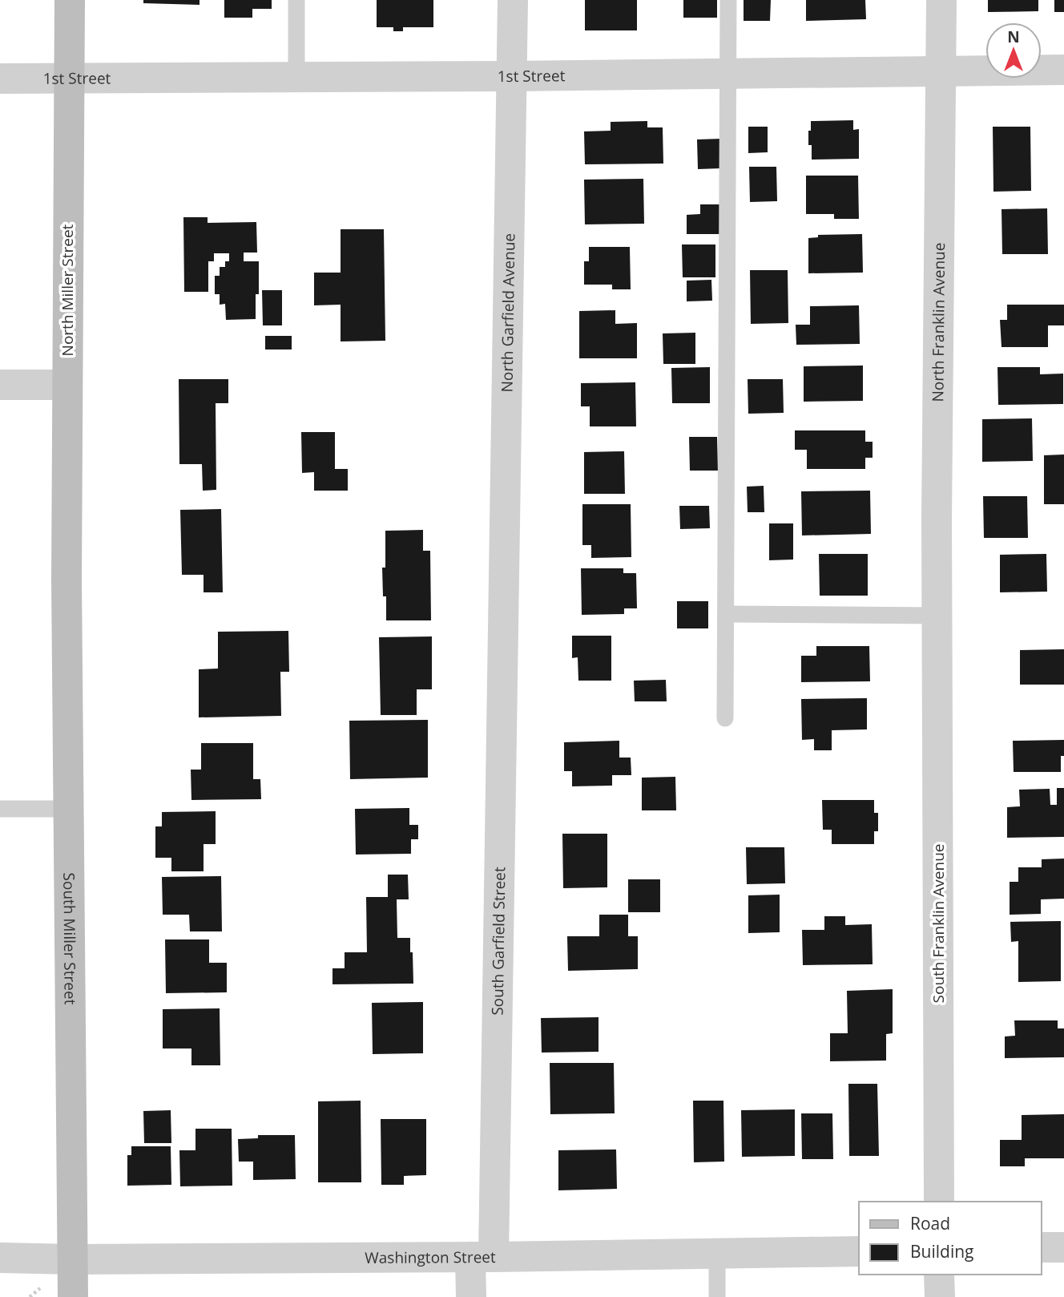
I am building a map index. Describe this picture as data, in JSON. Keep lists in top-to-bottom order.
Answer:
{
  "streets": {
    "main road": ["North Miller Street", "South Miller Street"],
    "street": [
      "1st Street",
      "North Garfield Avenue",
      "North Franklin Avenue",
      "South Franklin Avenue",
      "South Garfield Street",
      "Washington Street"
    ]
  },
  "crossings": [
    ["1st Street", "North Miller Street"],
    ["1st Street", "North Garfield Avenue"],
    ["1st Street", "North Franklin Avenue"],
    ["North Miller Street", "South Miller Street"],
    ["North Garfield Avenue", "South Garfield Street"],
    ["North Franklin Avenue", "South Franklin Avenue"],
    ["South Miller Street", "Washington Street"],
    ["South Garfield Street", "Washington Street"]
  ],
  "legend": ["Road", "Building"],
  "north": "top"
}
